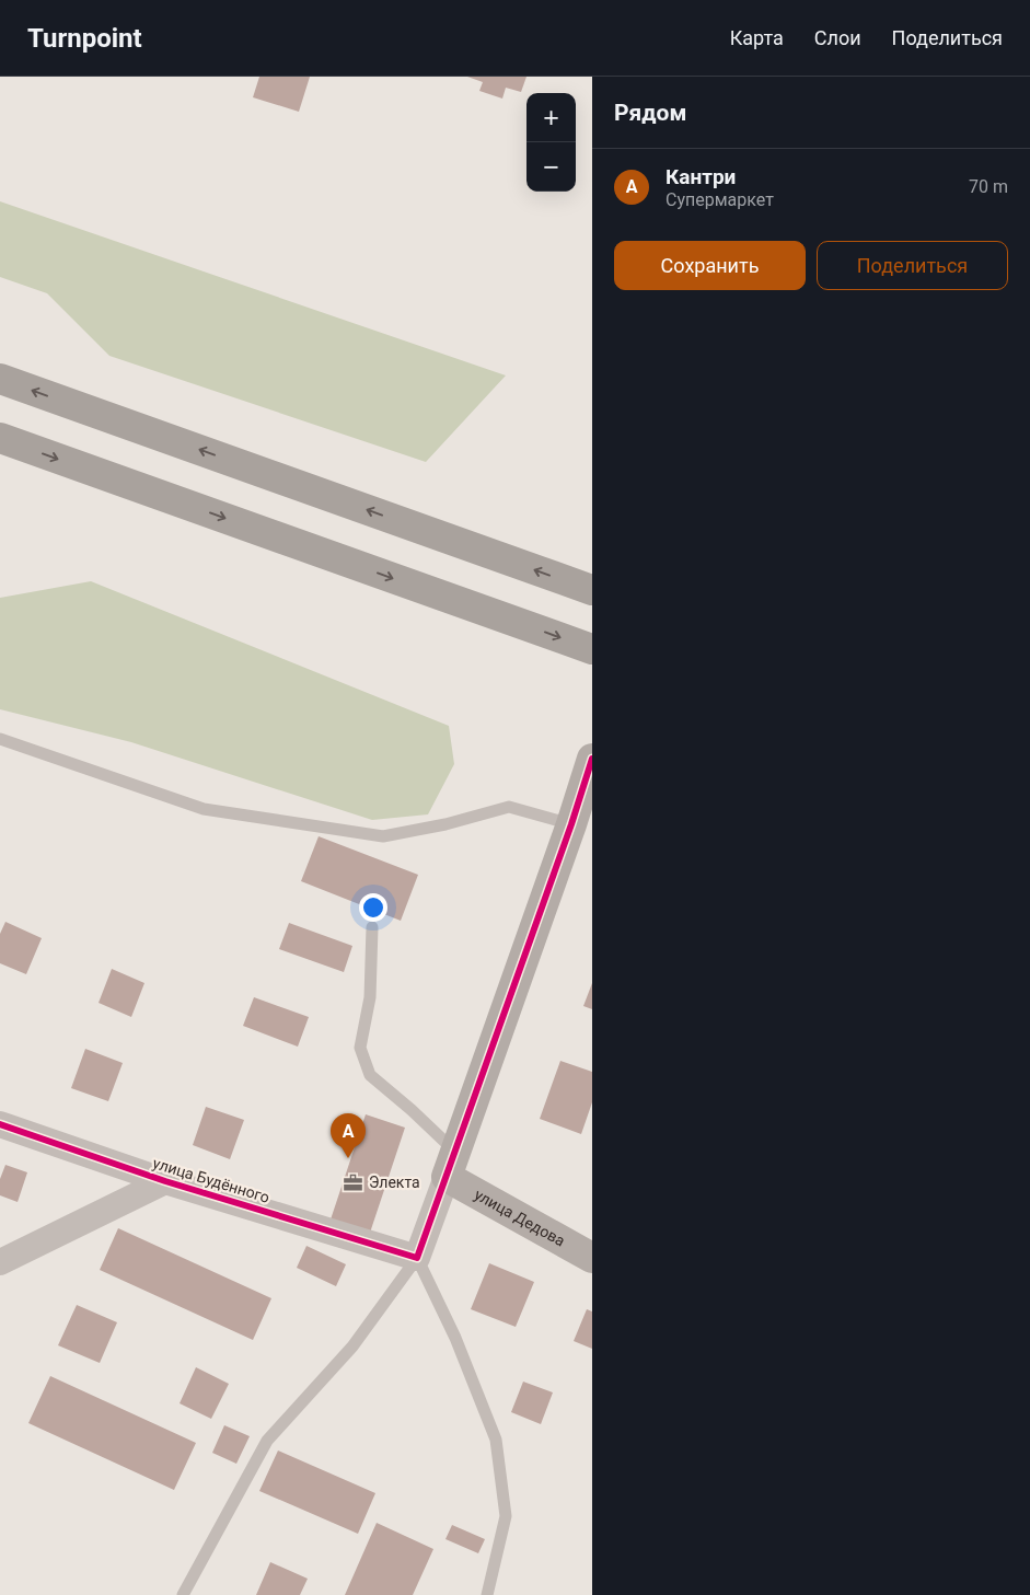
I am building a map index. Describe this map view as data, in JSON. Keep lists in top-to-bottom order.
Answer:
{
  "streets": {
    "street": ["улица Будённого", "улица Дедова"]
  },
  "places": {
    "office": ["Электа"]
  },
  "page": {
    "header": "Turnpoint",
    "nav": ["Карта", "Слои", "Поделиться"],
    "heading": "Рядом",
    "map_buttons": ["+", "−"],
    "list": [
      {
        "mark": "A",
        "name": "Кантри",
        "note": "Супермаркет",
        "value": "70 m"
      }
    ],
    "buttons": ["Сохранить", "Поделиться"],
    "pins": "A"
  }
}
